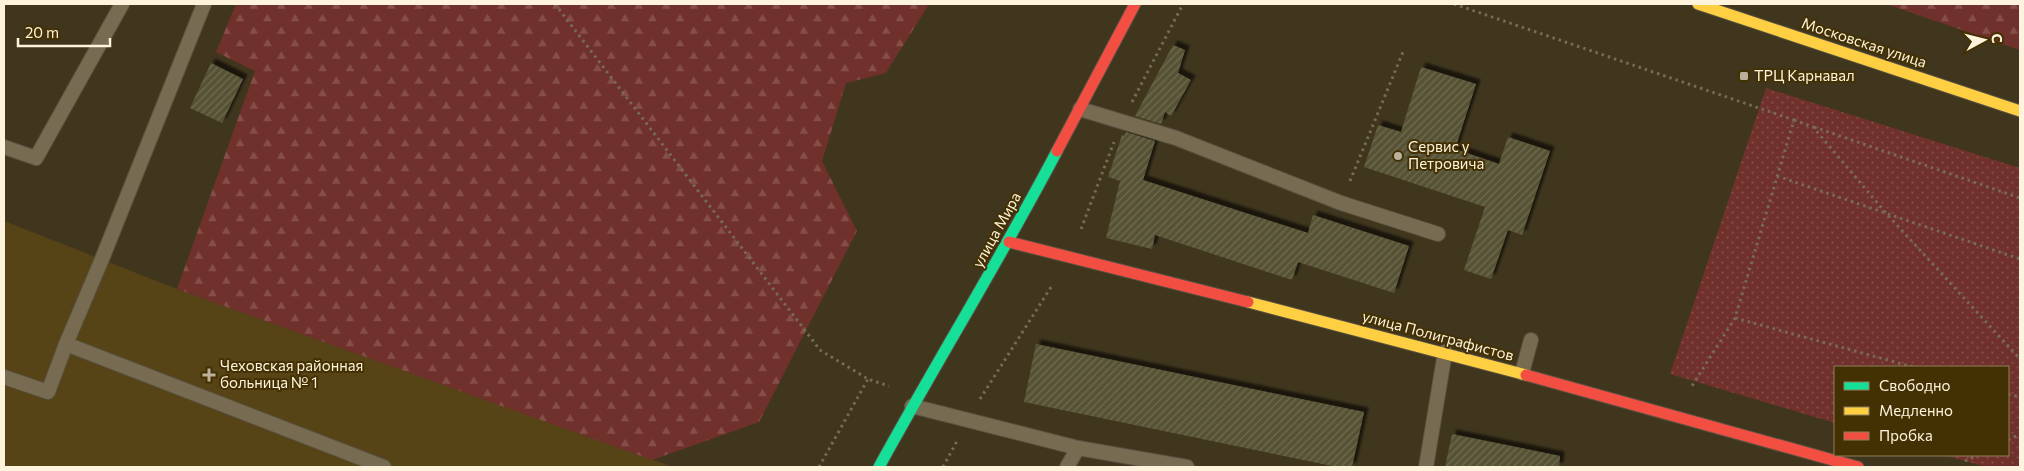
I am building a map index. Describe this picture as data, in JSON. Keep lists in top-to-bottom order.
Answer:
{
  "streets": {
    "street": ["Московская улица", "улица Мира", "улица Полиграфистов"]
  },
  "crossings": [
    ["улица Мира", "улица Полиграфистов"]
  ],
  "places": {
    "transit": ["ТРЦ Карнавал"],
    "other": ["Сервис у Петровича"],
    "health": ["Чеховская районная больница № 1"]
  },
  "legend": ["Свободно", "Медленно", "Пробка"],
  "scale_bar": "20 m",
  "north": "right"
}
